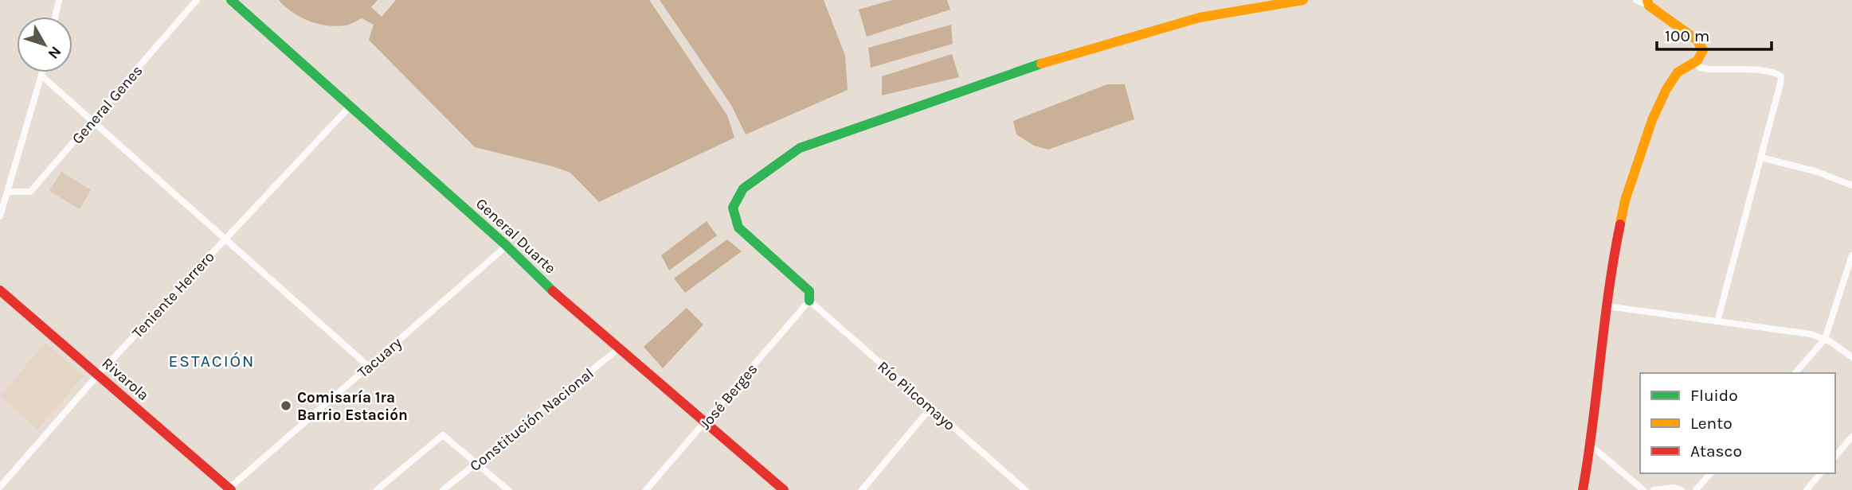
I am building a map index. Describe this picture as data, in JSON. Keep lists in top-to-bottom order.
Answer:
{
  "streets": {
    "street": [
      "General Genes",
      "General Duarte",
      "Teniente Herrero",
      "Tacuary",
      "Rivarola",
      "Río Pilcomayo",
      "José Berges",
      "Constitución Nacional"
    ]
  },
  "crossings": [
    ["General Duarte", "Teniente Herrero"],
    ["General Duarte", "Tacuary"],
    ["General Duarte", "José Berges"],
    ["General Duarte", "Constitución Nacional"],
    ["Teniente Herrero", "Rivarola"],
    ["Tacuary", "Rivarola"],
    ["Río Pilcomayo", "José Berges"]
  ],
  "districts": ["ESTACIÓN"],
  "places": ["Comisaría 1ra Barrio Estación"],
  "legend": ["Fluido", "Lento", "Atasco"],
  "scale_bar": "100 m",
  "north": "bottom right"
}
